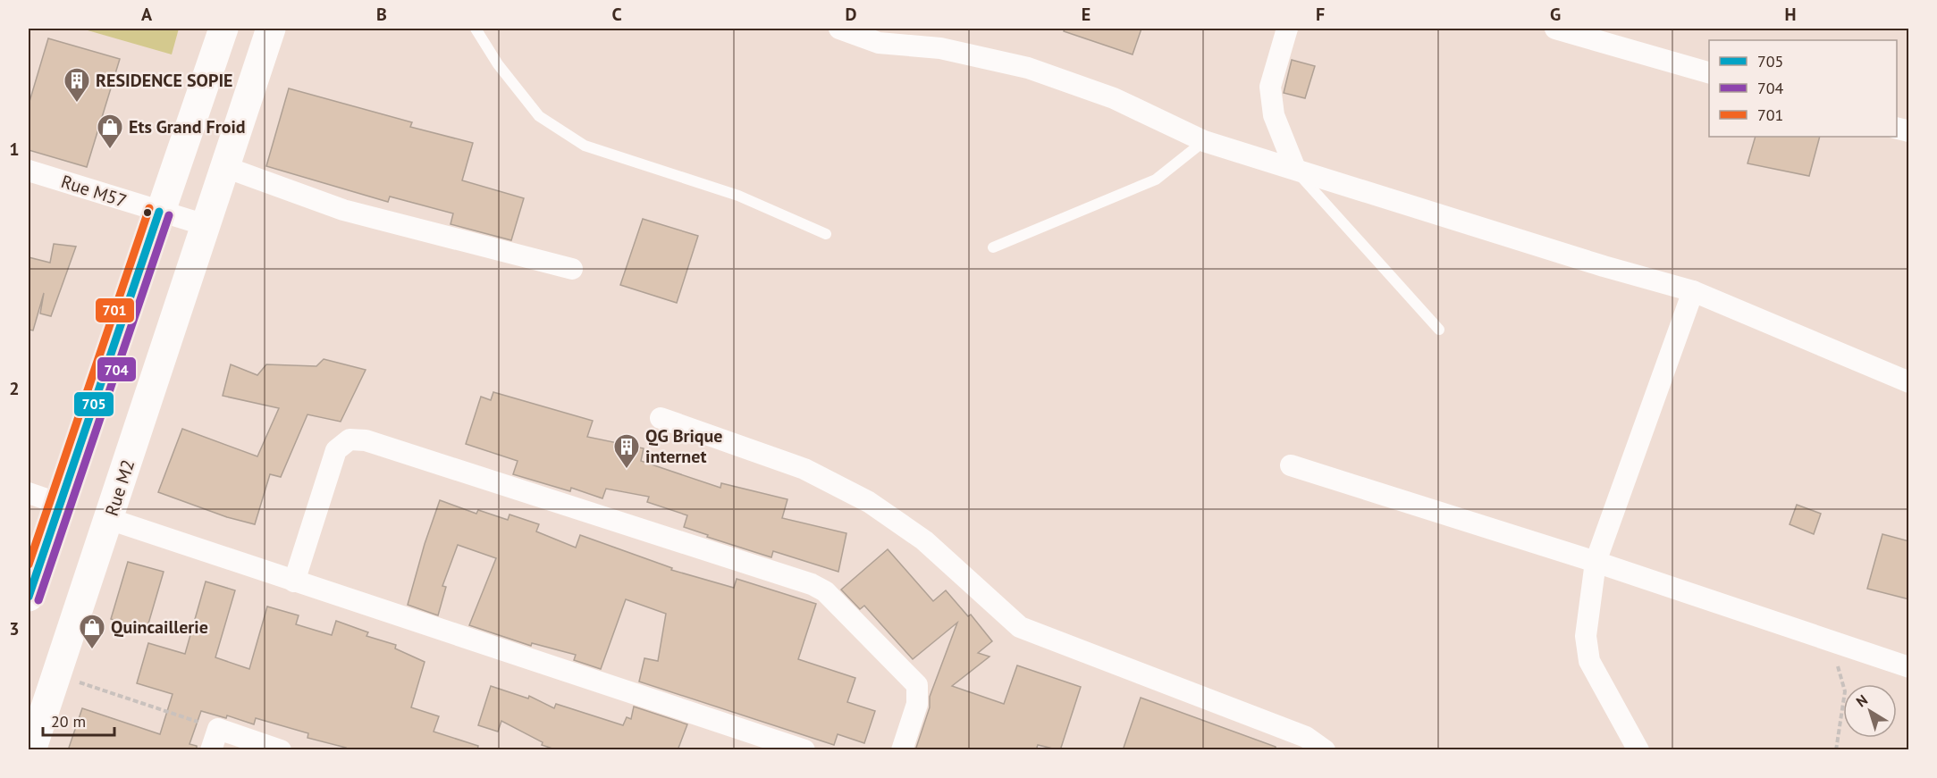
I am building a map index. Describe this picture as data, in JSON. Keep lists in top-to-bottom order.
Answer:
{
  "streets": {
    "main road": ["Rue M2"],
    "street": ["Rue M57"]
  },
  "crossings": [
    ["Rue M57", "Rue M2"]
  ],
  "places": {
    "building": ["RESIDENCE SOPIE", "QG Brique internet"],
    "shop": ["Ets Grand Froid", "Quincaillerie"]
  },
  "lines": ["transit line 701", "transit line 705", "transit line 704"],
  "legend": ["705", "704", "701"],
  "scale_bar": "20 m",
  "north": "top left",
  "grid": {
    "columns": [
      "A",
      "B",
      "C",
      "D",
      "E",
      "F",
      "G",
      "H"
    ],
    "rows": ["1", "2", "3"]
  }
}
